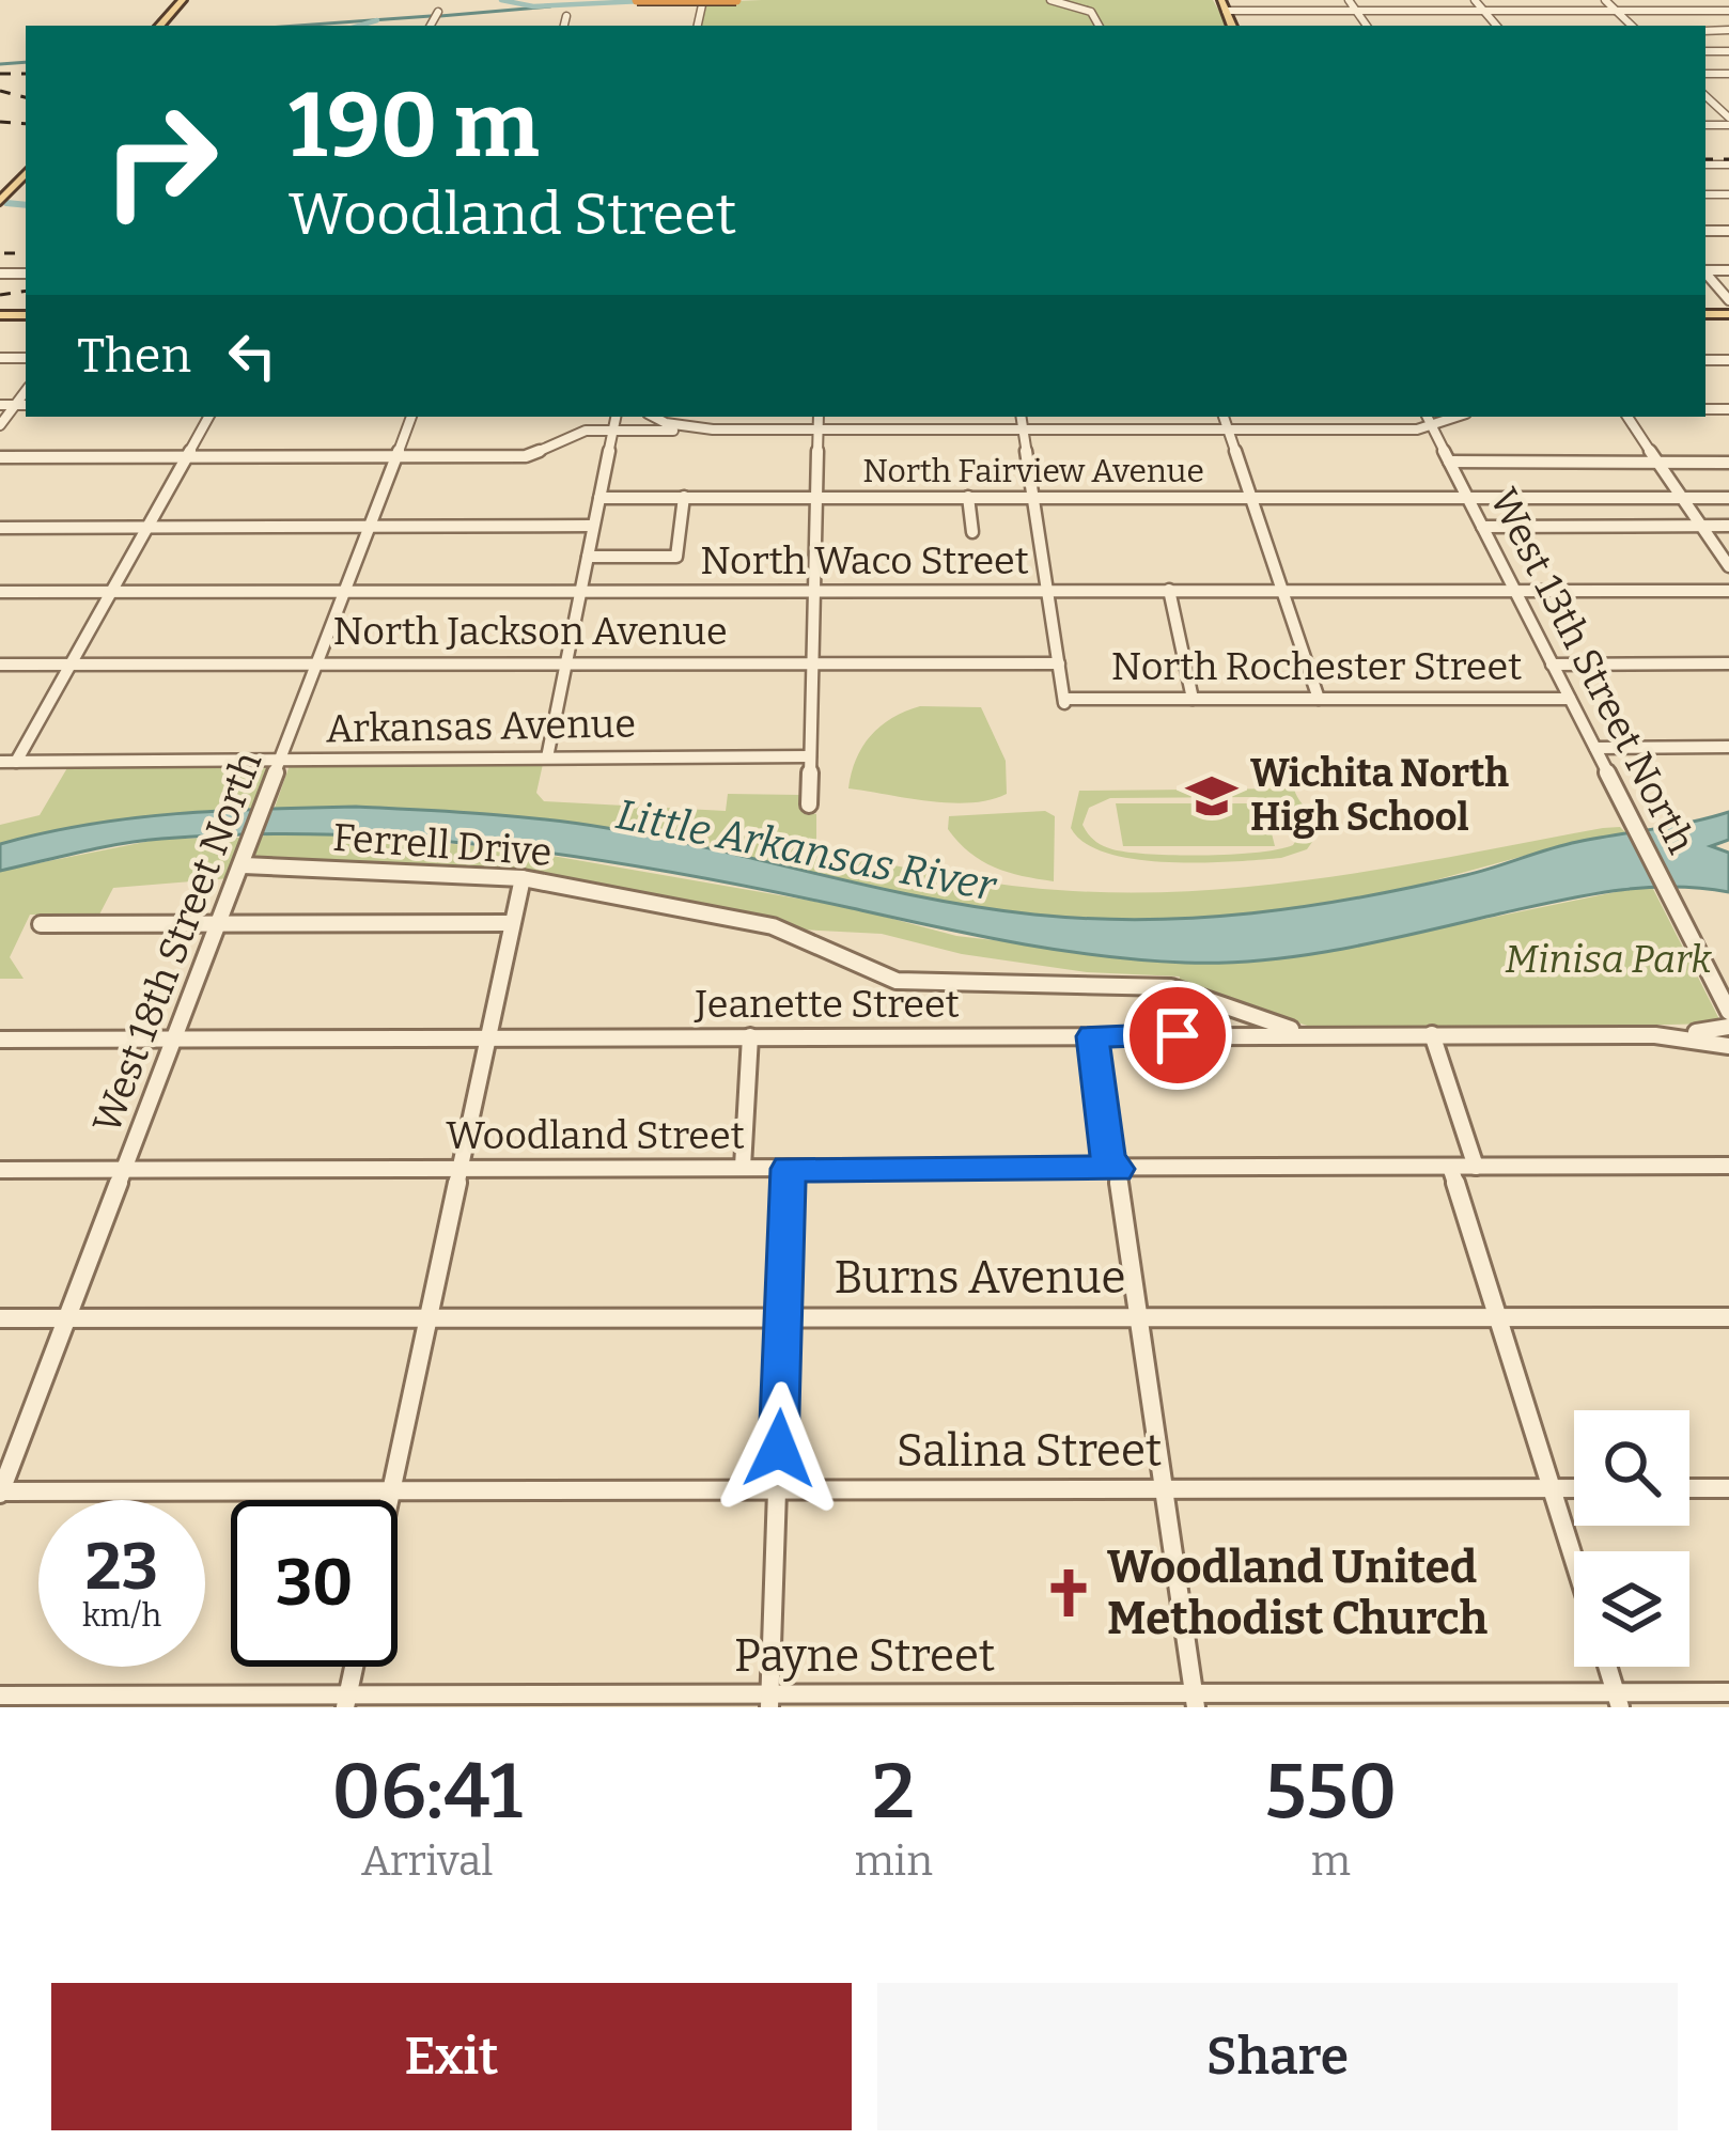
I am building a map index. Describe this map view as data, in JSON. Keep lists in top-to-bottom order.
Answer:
{
  "streets": {
    "street": [
      "North Fairview Avenue",
      "North Waco Street",
      "North Jackson Avenue",
      "North Rochester Street",
      "West 13th Street North",
      "Arkansas Avenue",
      "Ferrell Drive",
      "West 18th Street North",
      "Jeanette Street",
      "Woodland Street",
      "Burns Avenue",
      "Salina Street",
      "Payne Street"
    ]
  },
  "crossings": [
    ["North Fairview Avenue", "West 13th Street North"],
    ["North Waco Street", "West 13th Street North"],
    ["North Waco Street", "West 18th Street North"],
    ["North Jackson Avenue", "North Rochester Street"],
    ["North Jackson Avenue", "West 18th Street North"],
    ["North Rochester Street", "West 13th Street North"],
    ["Arkansas Avenue", "West 18th Street North"],
    ["Ferrell Drive", "West 18th Street North"],
    ["Ferrell Drive", "Jeanette Street"],
    ["West 18th Street North", "Jeanette Street"],
    ["West 18th Street North", "Woodland Street"],
    ["West 18th Street North", "Burns Avenue"],
    ["West 18th Street North", "Salina Street"]
  ],
  "water": ["Little Arkansas River"],
  "parks": ["Minisa Park"],
  "places": {
    "school or university": ["Wichita North High School"],
    "church": ["Woodland United Methodist Church"]
  },
  "page": {
    "turn": ["190 m", "Woodland Street"],
    "then": "Then",
    "speed": "23 km/h",
    "limit": "30",
    "eta": [
      "06:41",
      "Arrival",
      "2",
      "min",
      "550",
      "m"
    ],
    "buttons": ["Exit", "Share"]
  }
}
